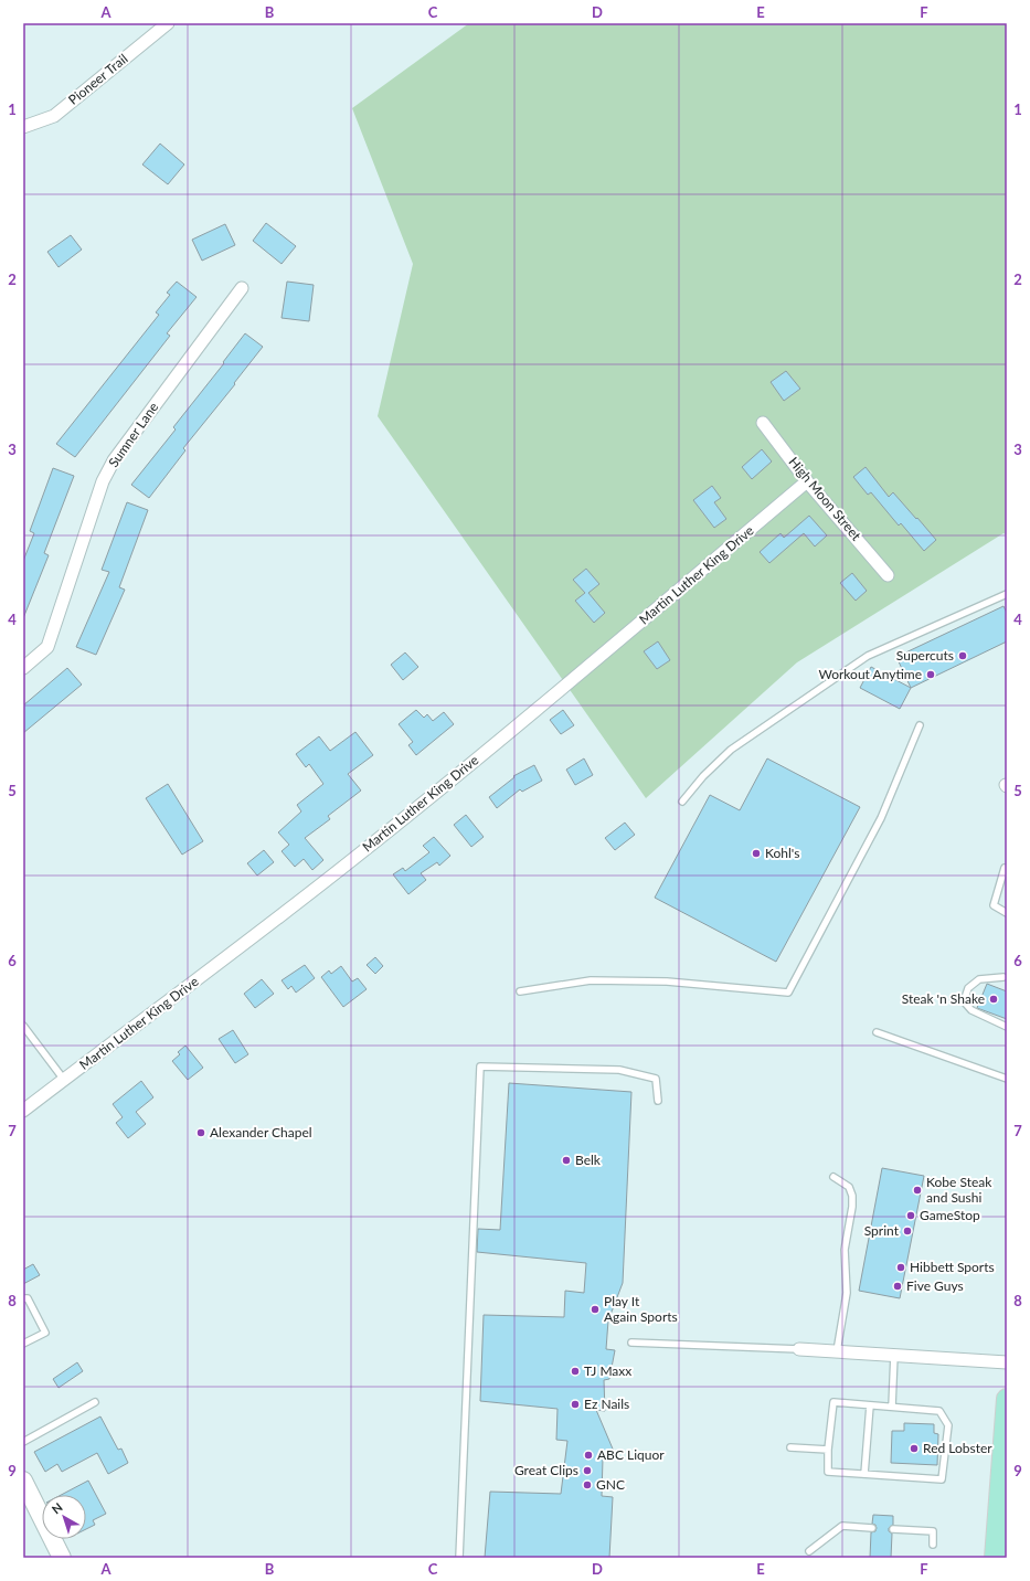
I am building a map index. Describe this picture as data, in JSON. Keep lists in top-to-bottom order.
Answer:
{
  "streets": {
    "street": [
      "Pioneer Trail",
      "Sumner Lane",
      "High Moon Street",
      "Martin Luther King Drive"
    ]
  },
  "crossings": [
    ["High Moon Street", "Martin Luther King Drive"]
  ],
  "places": [
    "Supercuts",
    "Workout Anytime",
    "Kohl's",
    "Steak 'n Shake",
    "Alexander Chapel",
    "Belk",
    "Kobe Steak and Sushi",
    "GameStop",
    "Sprint",
    "Hibbett Sports",
    "Five Guys",
    "Play It Again Sports",
    "TJ Maxx",
    "Ez Nails",
    "Red Lobster",
    "ABC Liquor",
    "Great Clips",
    "GNC"
  ],
  "north": "top left",
  "grid": {
    "columns": [
      "A",
      "B",
      "C",
      "D",
      "E",
      "F"
    ],
    "rows": [
      "1",
      "2",
      "3",
      "4",
      "5",
      "6",
      "7",
      "8",
      "9"
    ]
  }
}
